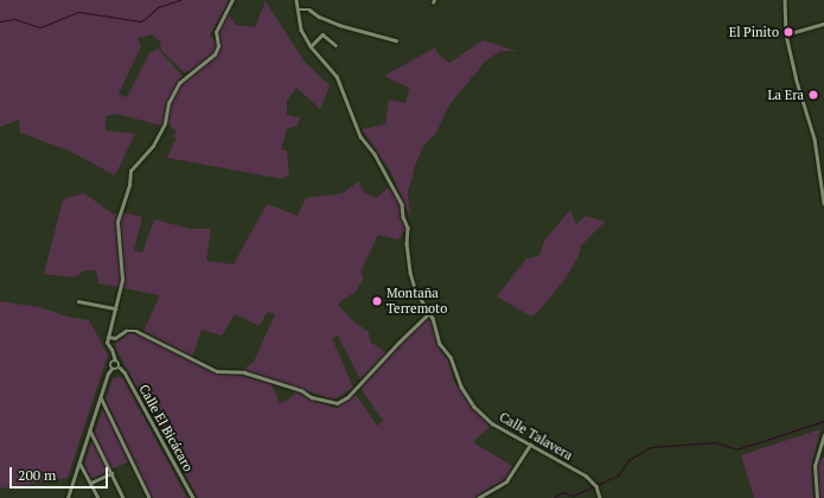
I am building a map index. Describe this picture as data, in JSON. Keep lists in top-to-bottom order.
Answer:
{
  "streets": {
    "street": ["Calle El Bicácaro", "Calle Talavera"]
  },
  "places": ["El Pinito", "La Era", "Montaña Terremoto"],
  "scale_bar": "200 m"
}
